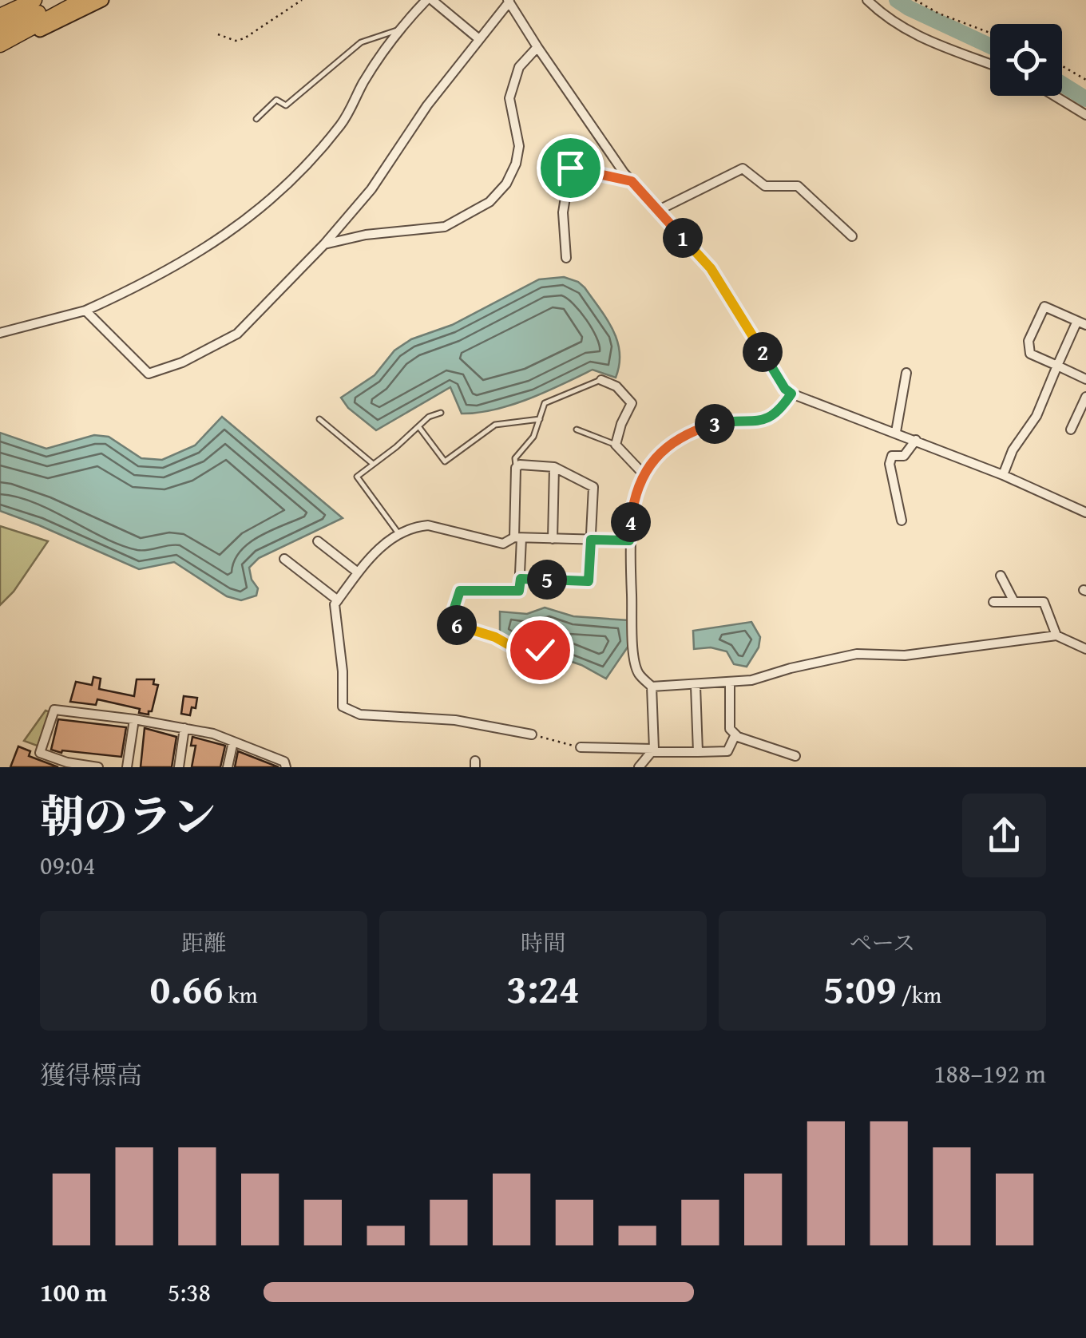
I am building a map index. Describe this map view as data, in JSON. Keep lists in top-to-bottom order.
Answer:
{
  "page": {
    "pins": [
      "1",
      "2",
      "3",
      "4",
      "5",
      "6"
    ],
    "heading": ["朝のラン", "09:04"],
    "stats": [
      ["距離", "0.66 km"],
      ["時間", "3:24"],
      ["ペース", "5:09 /km"]
    ],
    "chart": ["獲得標高", "188–192 m"],
    "list": [
      {
        "name": "100 m",
        "note": "5:38"
      }
    ]
  }
}
